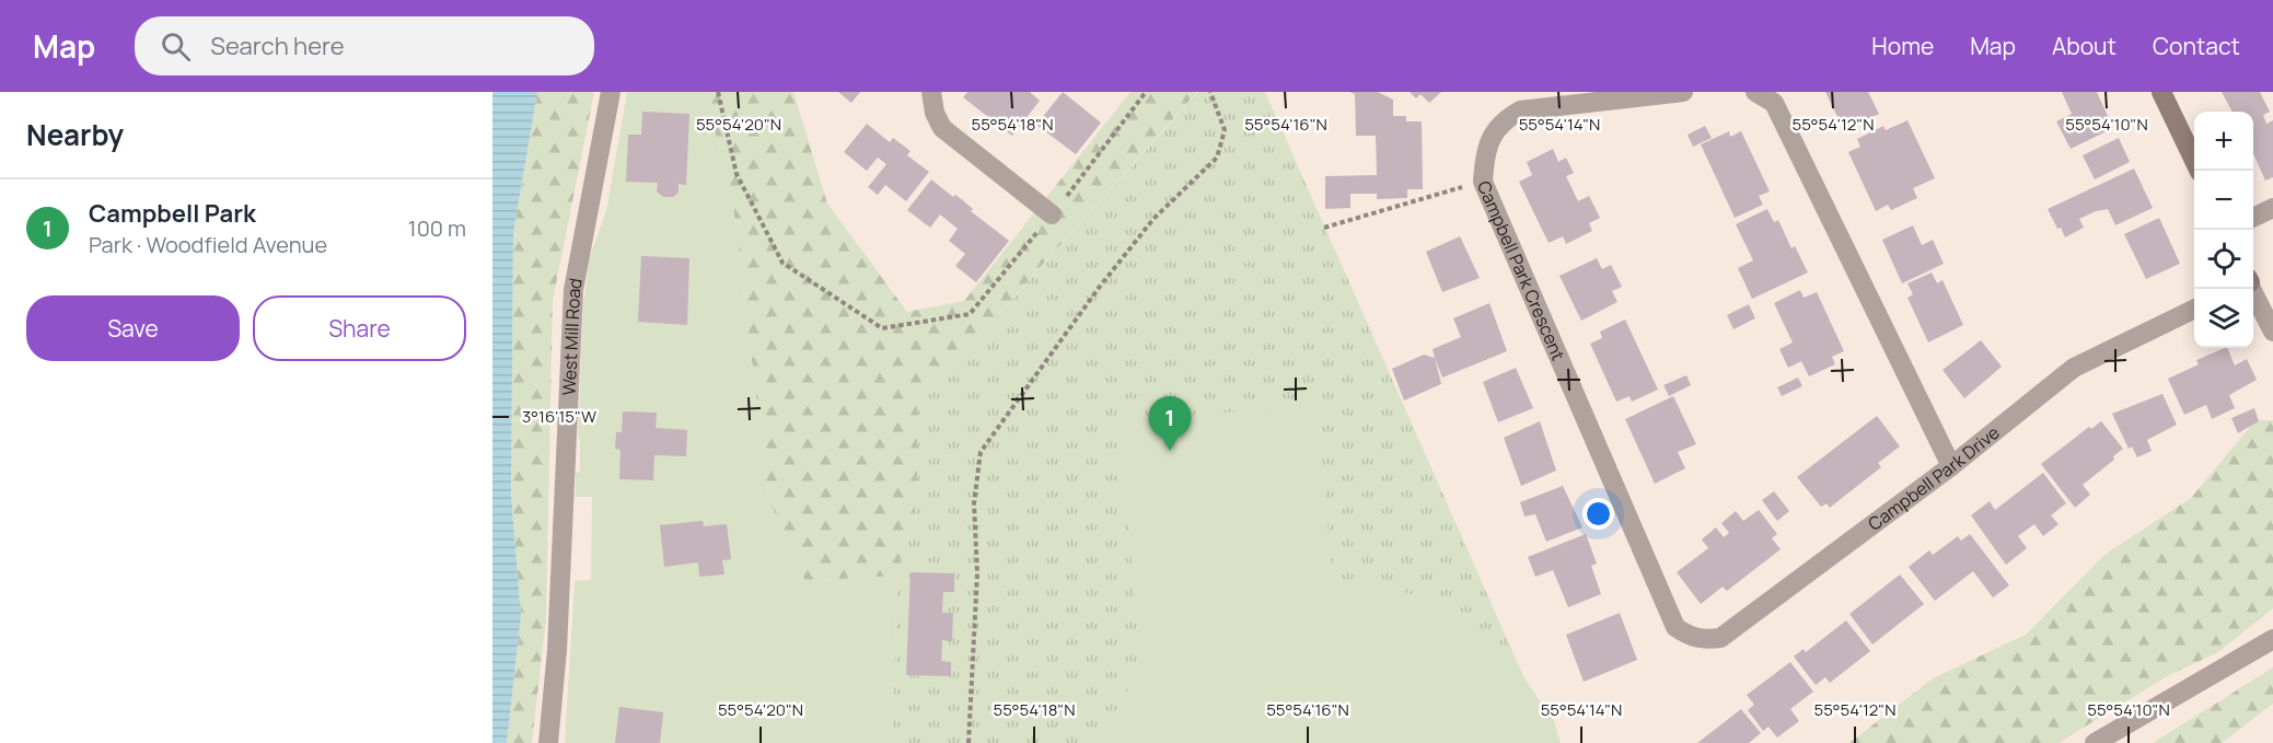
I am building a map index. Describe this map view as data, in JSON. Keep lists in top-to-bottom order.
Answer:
{
  "streets": {
    "street": ["Campbell Park Crescent", "West Mill Road", "Campbell Park Drive"]
  },
  "crossings": [
    ["Campbell Park Crescent", "Campbell Park Drive"]
  ],
  "page": {
    "header": "Map",
    "search": "Search here",
    "nav": [
      "Home",
      "Map",
      "About",
      "Contact"
    ],
    "heading": "Nearby",
    "map_buttons": ["+", "−"],
    "list": [
      {
        "mark": "1",
        "name": "Campbell Park",
        "note": "Park · Woodfield Avenue",
        "value": "100 m"
      }
    ],
    "buttons": ["Save", "Share"],
    "pins": "1"
  },
  "coordinates": [
    "55°54'20\"N",
    "55°54'18\"N",
    "55°54'16\"N",
    "55°54'14\"N",
    "55°54'12\"N",
    "55°54'10\"N",
    "3°16'15\"W"
  ]
}
